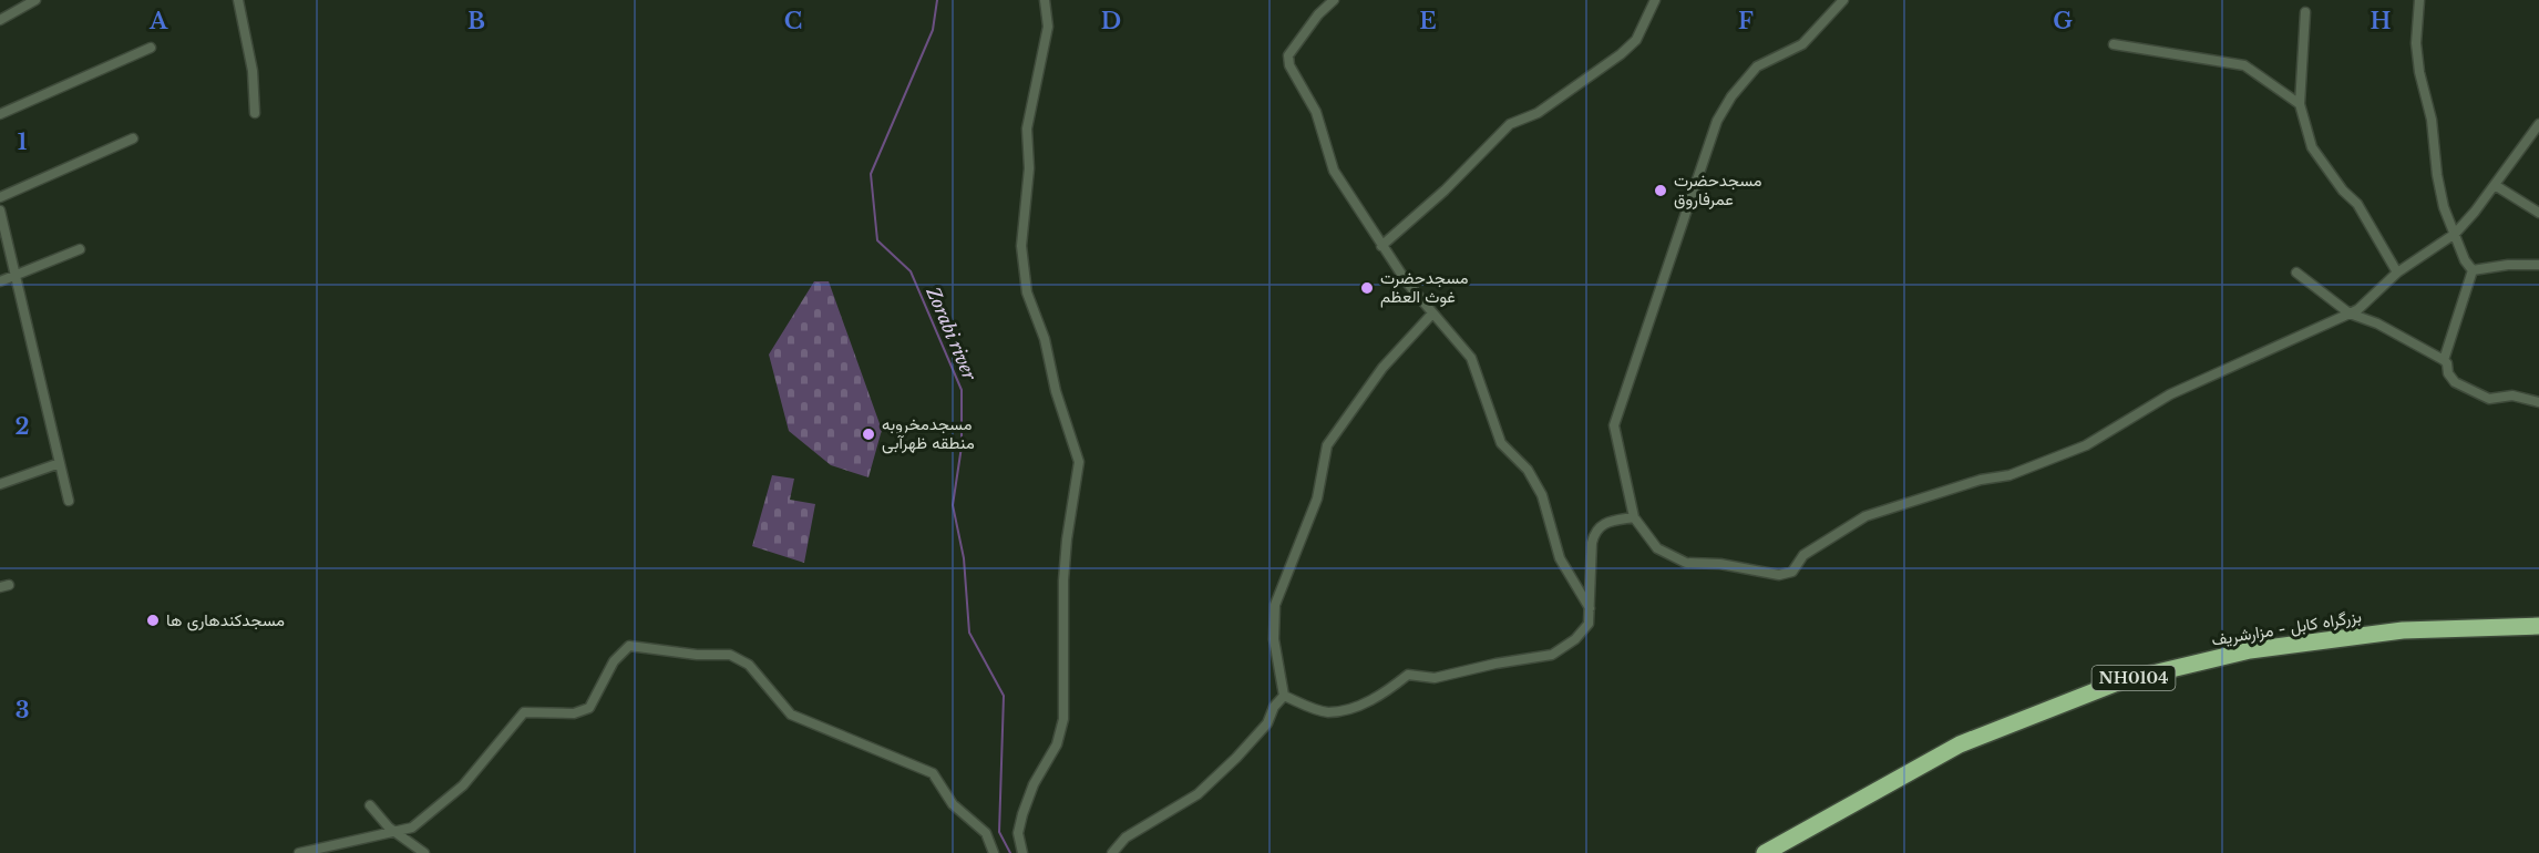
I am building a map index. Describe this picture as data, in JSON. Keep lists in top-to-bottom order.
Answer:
{
  "streets": {
    "highway": ["بزرگراه کابل - مزارشریف", "NH0104"]
  },
  "water": ["Zorabi river"],
  "places": [
    "مسجدحضرت عمرفاروق",
    "مسجدحضرت غوث العظم",
    "مسجدمخروبه منطقه ظهرآبی",
    "مسجدکندهاری ها"
  ],
  "grid": {
    "columns": [
      "A",
      "B",
      "C",
      "D",
      "E",
      "F",
      "G",
      "H"
    ],
    "rows": ["1", "2", "3"]
  }
}
